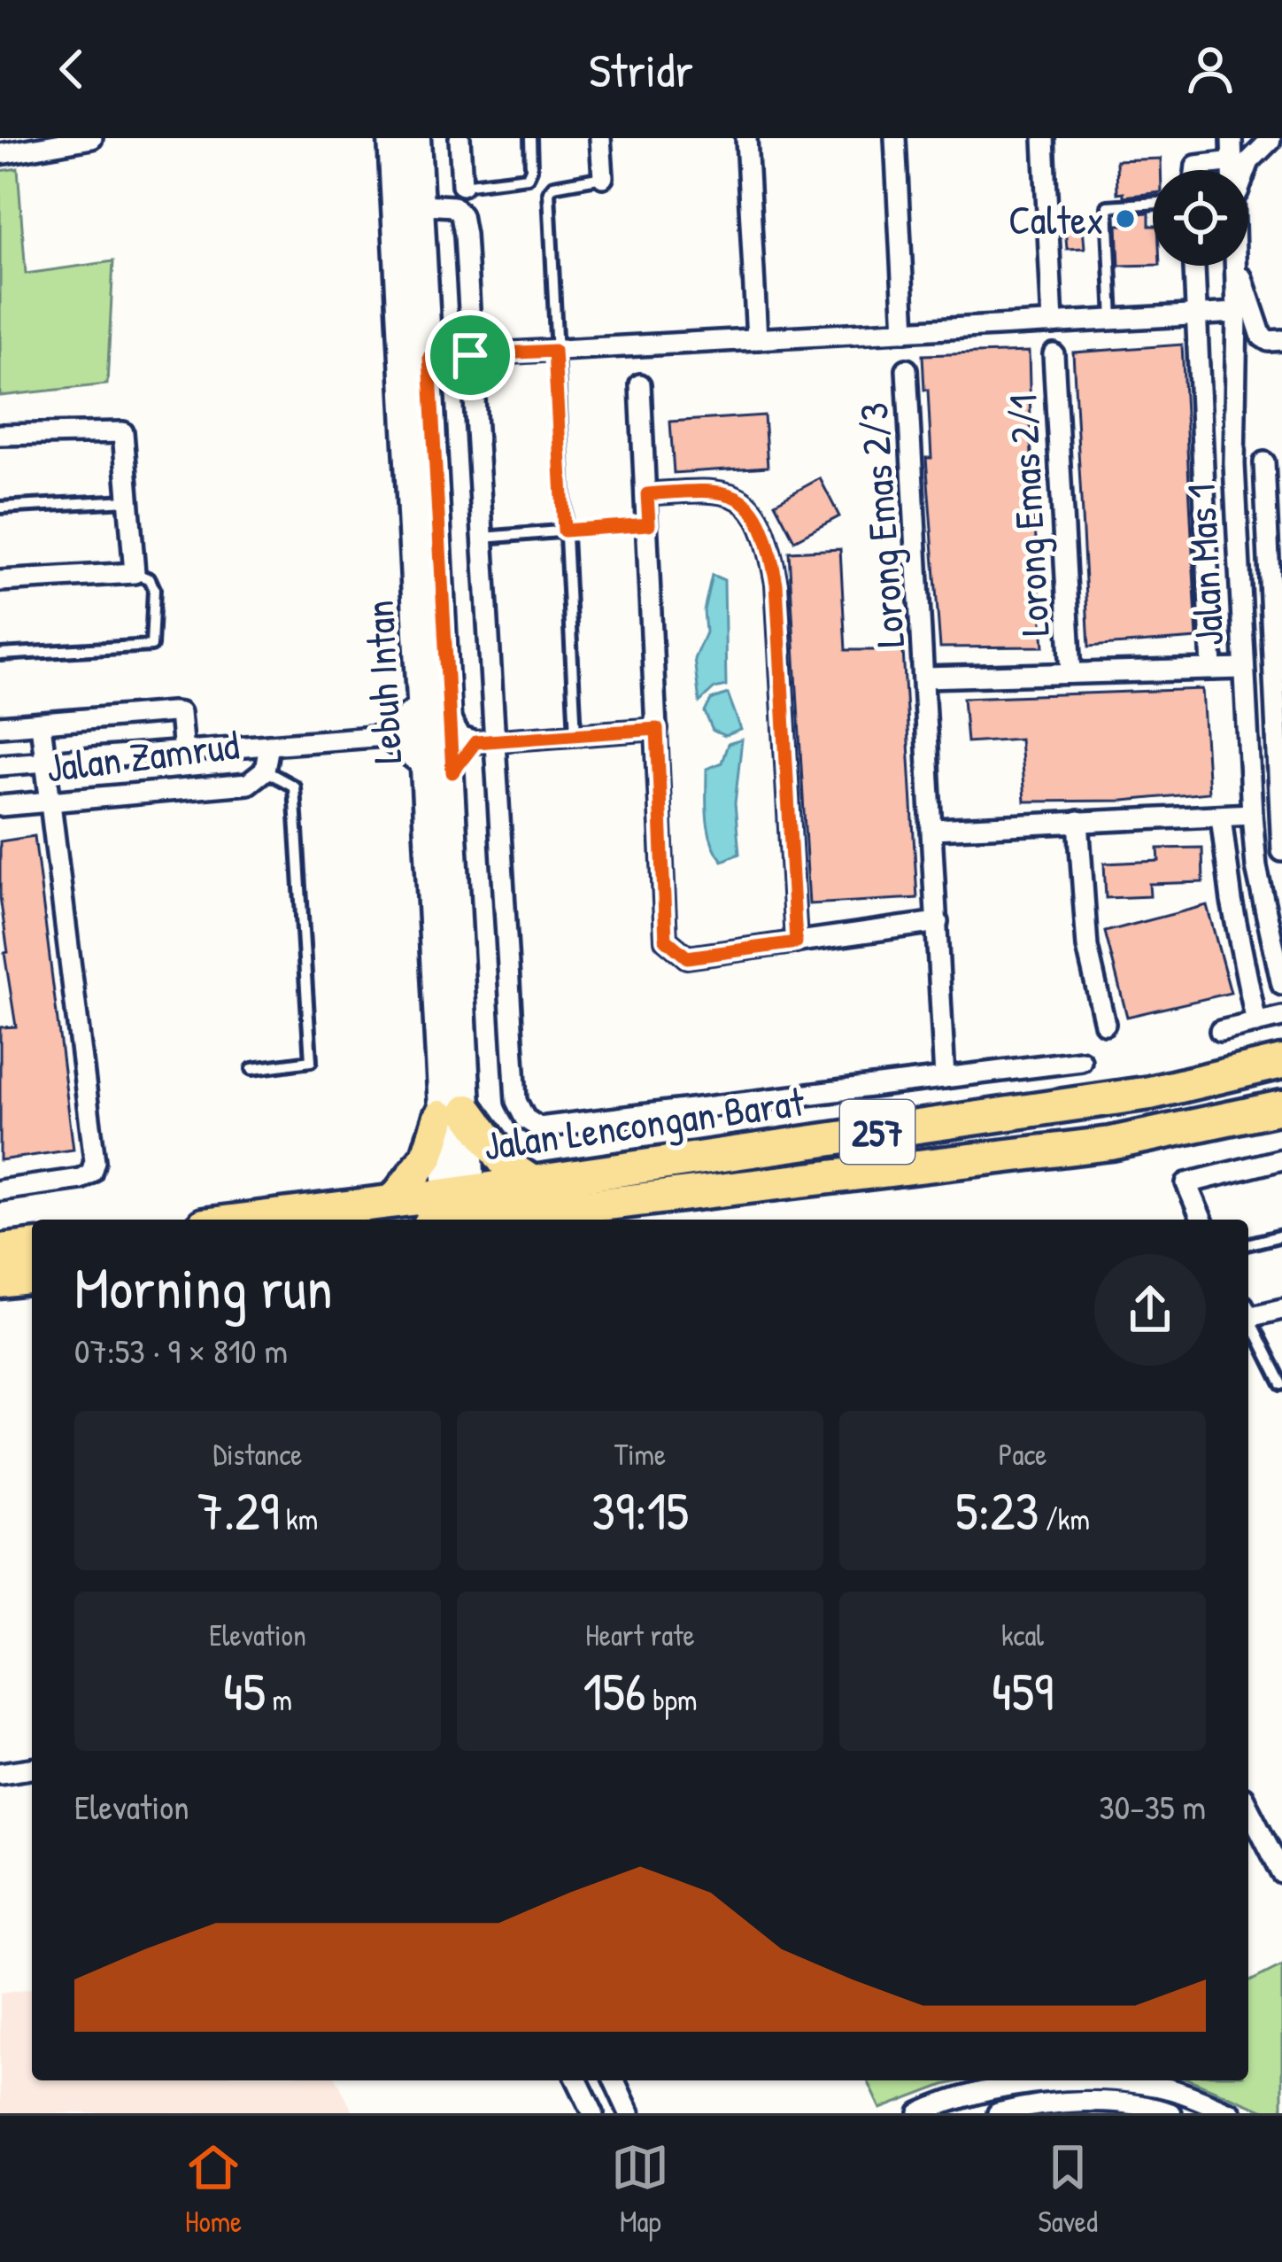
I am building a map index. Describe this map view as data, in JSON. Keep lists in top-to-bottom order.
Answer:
{
  "streets": {
    "highway": ["Jalan Lencongan Barat", "257"],
    "main road": ["Lebuh Intan"],
    "street": [
      "Lorong Emas 2/1",
      "Lorong Emas 2/3",
      "Jalan Mas 1",
      "Jalan Zamrud"
    ]
  },
  "crossings": [
    ["Lebuh Intan", "Jalan Lencongan Barat"]
  ],
  "places": ["Caltex"],
  "page": {
    "header": "Stridr",
    "heading": ["Morning run", "07:53 · 9 × 810 m"],
    "stats": [
      ["Distance", "7.29 km"],
      ["Time", "39:15"],
      ["Pace", "5:23 /km"],
      ["Elevation", "45 m"],
      ["Heart rate", "156 bpm"],
      ["kcal", "459"]
    ],
    "chart": ["Elevation", "30–35 m"],
    "tabs": ["Home", "Map", "Saved"]
  }
}
